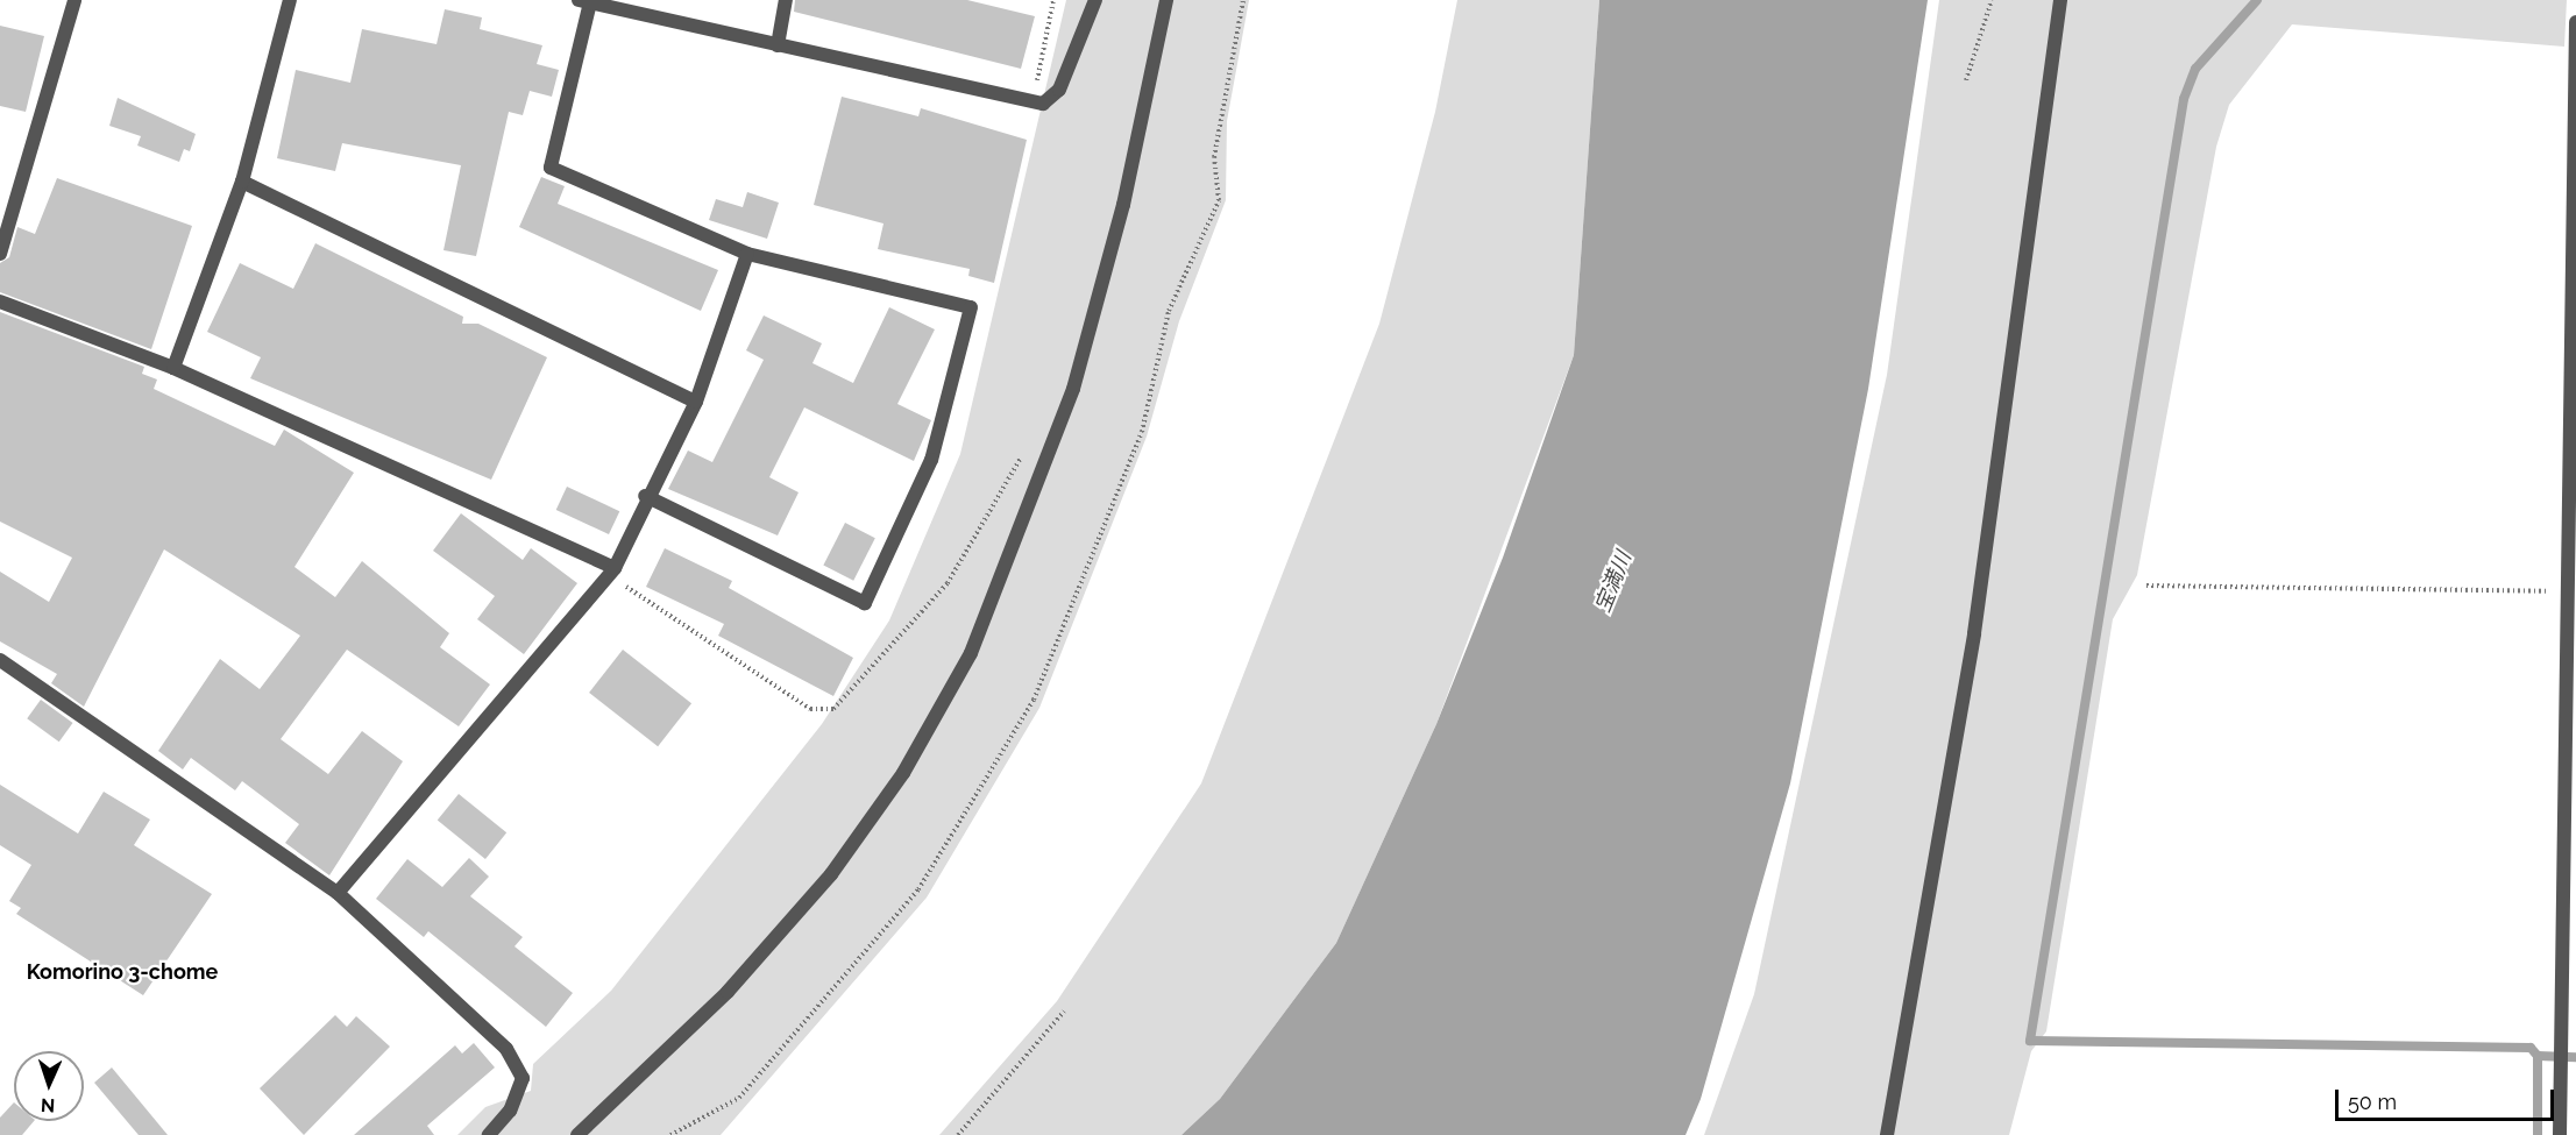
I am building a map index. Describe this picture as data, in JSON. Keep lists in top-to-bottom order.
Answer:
{
  "districts": ["Komorino 3-chome"],
  "water": ["宝満川"],
  "scale_bar": "50 m",
  "north": "bottom"
}
